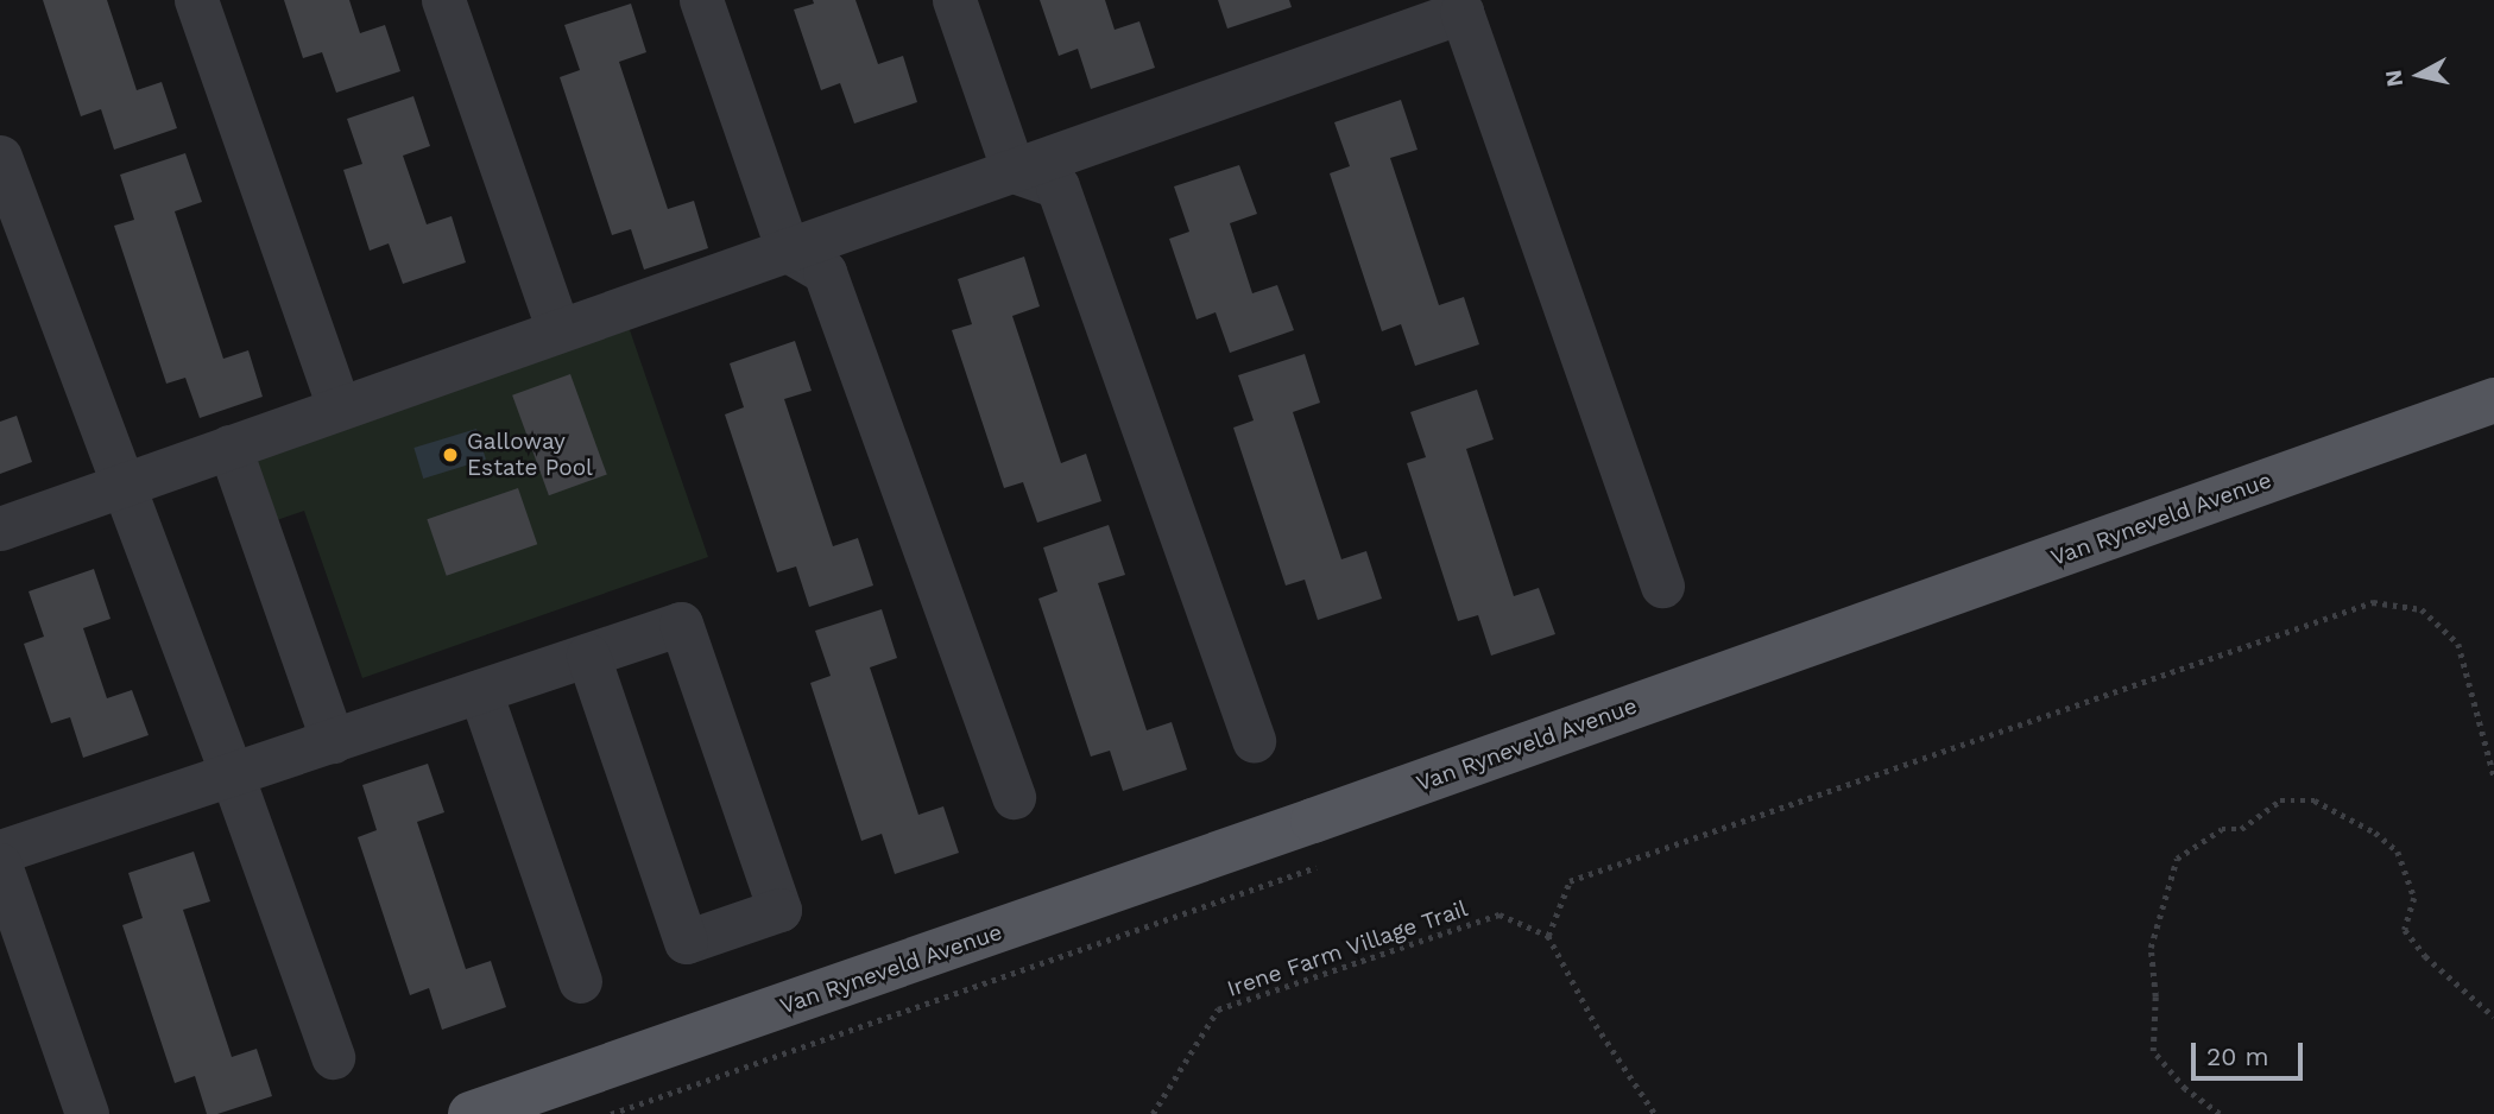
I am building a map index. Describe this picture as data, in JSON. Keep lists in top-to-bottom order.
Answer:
{
  "streets": {
    "main road": ["Van Ryneveld Avenue"],
    "path": ["Irene Farm Village Trail"]
  },
  "places": ["Galloway Estate Pool"],
  "scale_bar": "20 m",
  "north": "left"
}
